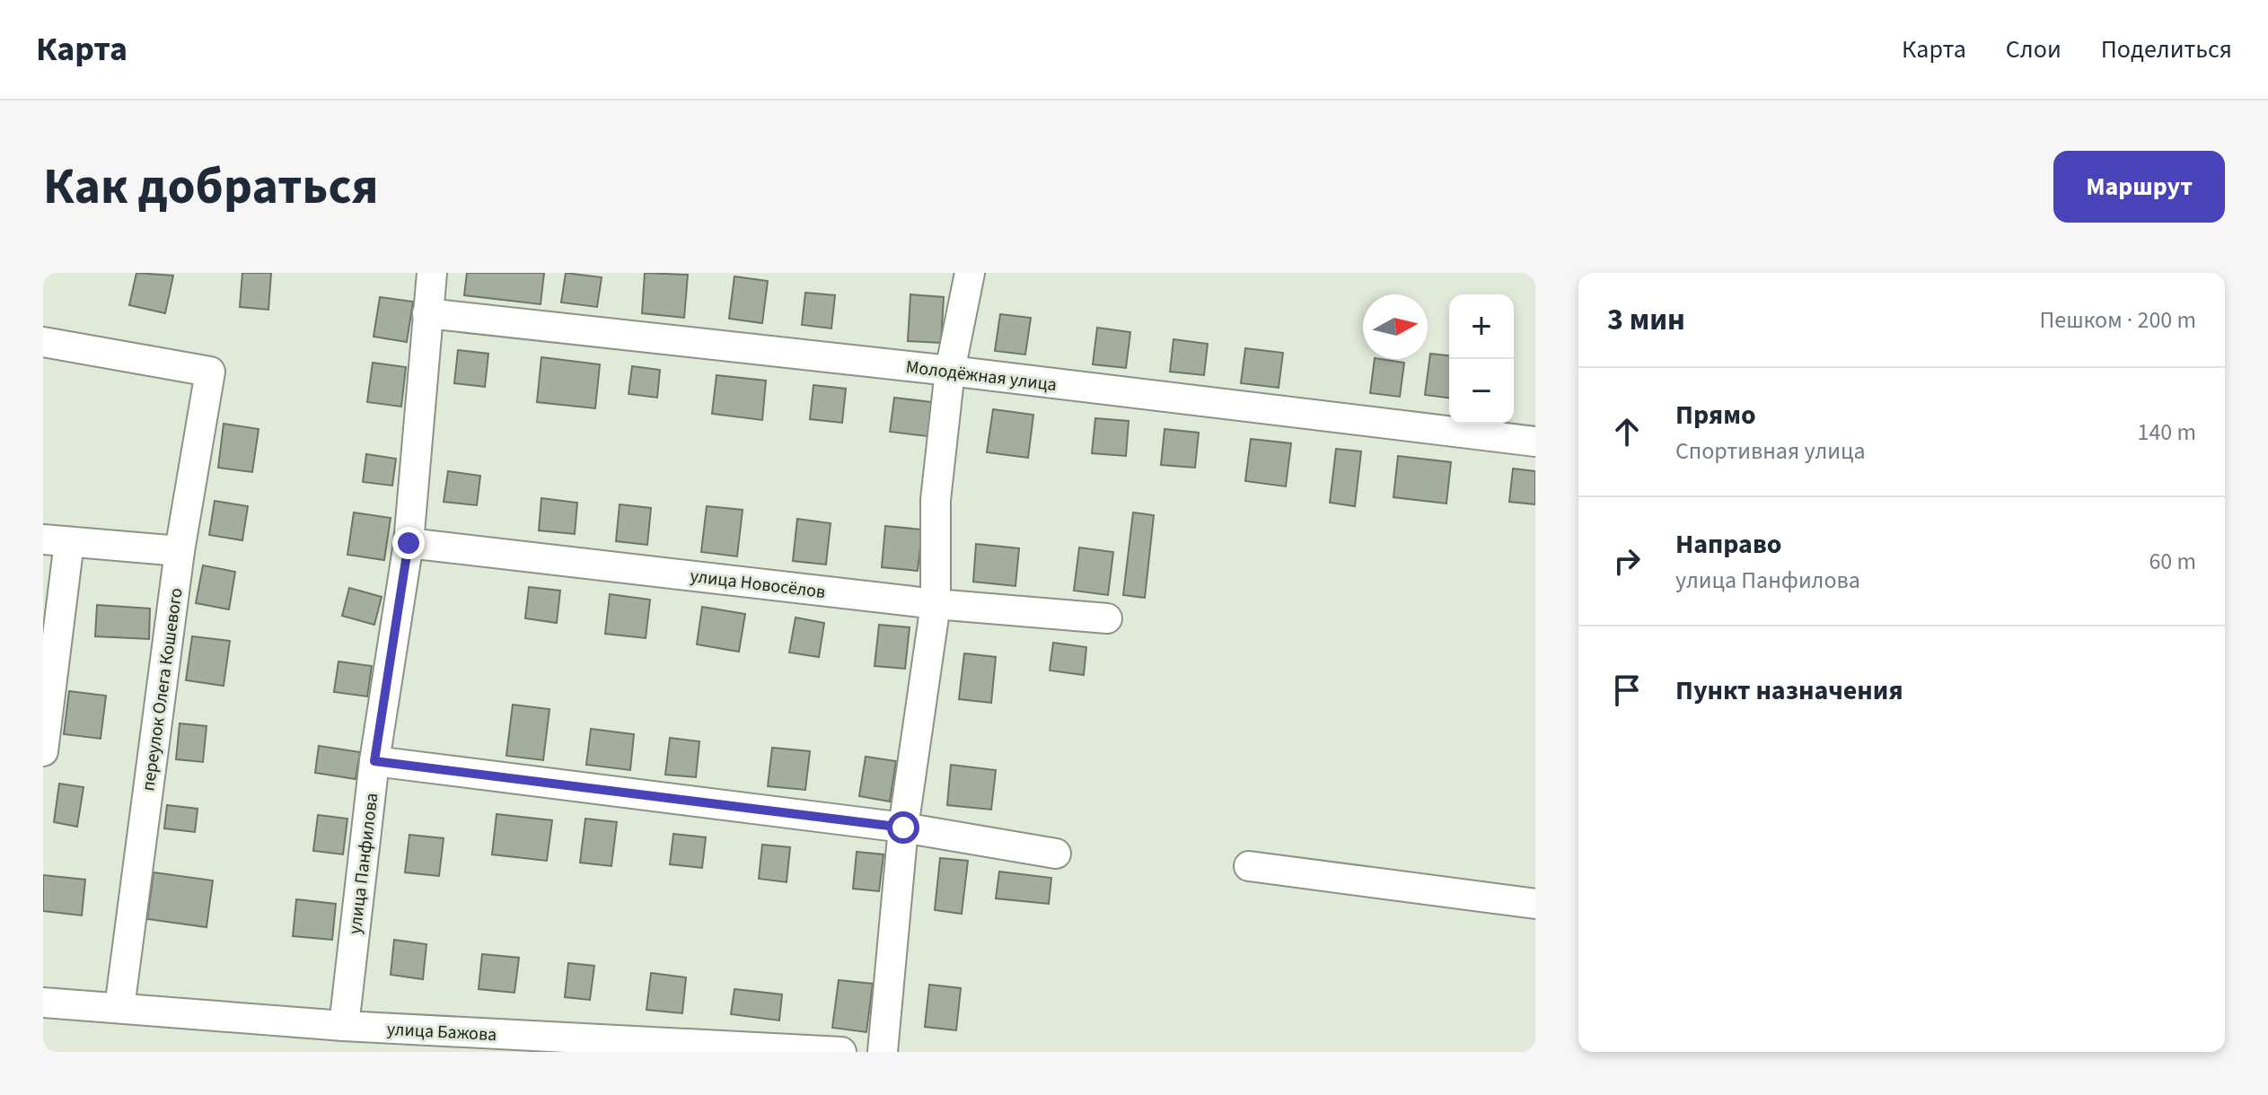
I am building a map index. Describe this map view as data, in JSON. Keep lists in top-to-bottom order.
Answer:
{
  "streets": {
    "street": [
      "Молодёжная улица",
      "улица Новосёлов",
      "переулок Олега Кошевого",
      "улица Панфилова",
      "улица Бажова"
    ]
  },
  "crossings": [
    ["Молодёжная улица", "улица Панфилова"],
    ["улица Новосёлов", "улица Панфилова"],
    ["переулок Олега Кошевого", "улица Бажова"],
    ["улица Панфилова", "улица Бажова"]
  ],
  "north": "right",
  "page": {
    "header": "Карта",
    "nav": ["Карта", "Слои", "Поделиться"],
    "buttons": "Маршрут",
    "title": "Как добраться",
    "heading": ["3 мин", "Пешком · 200 m"],
    "map_buttons": ["+", "−"],
    "list": [
      ["Прямо", "Спортивная улица", "140 m"],
      ["Направо", "улица Панфилова", "60 m"],
      "Пункт назначения"
    ]
  }
}
